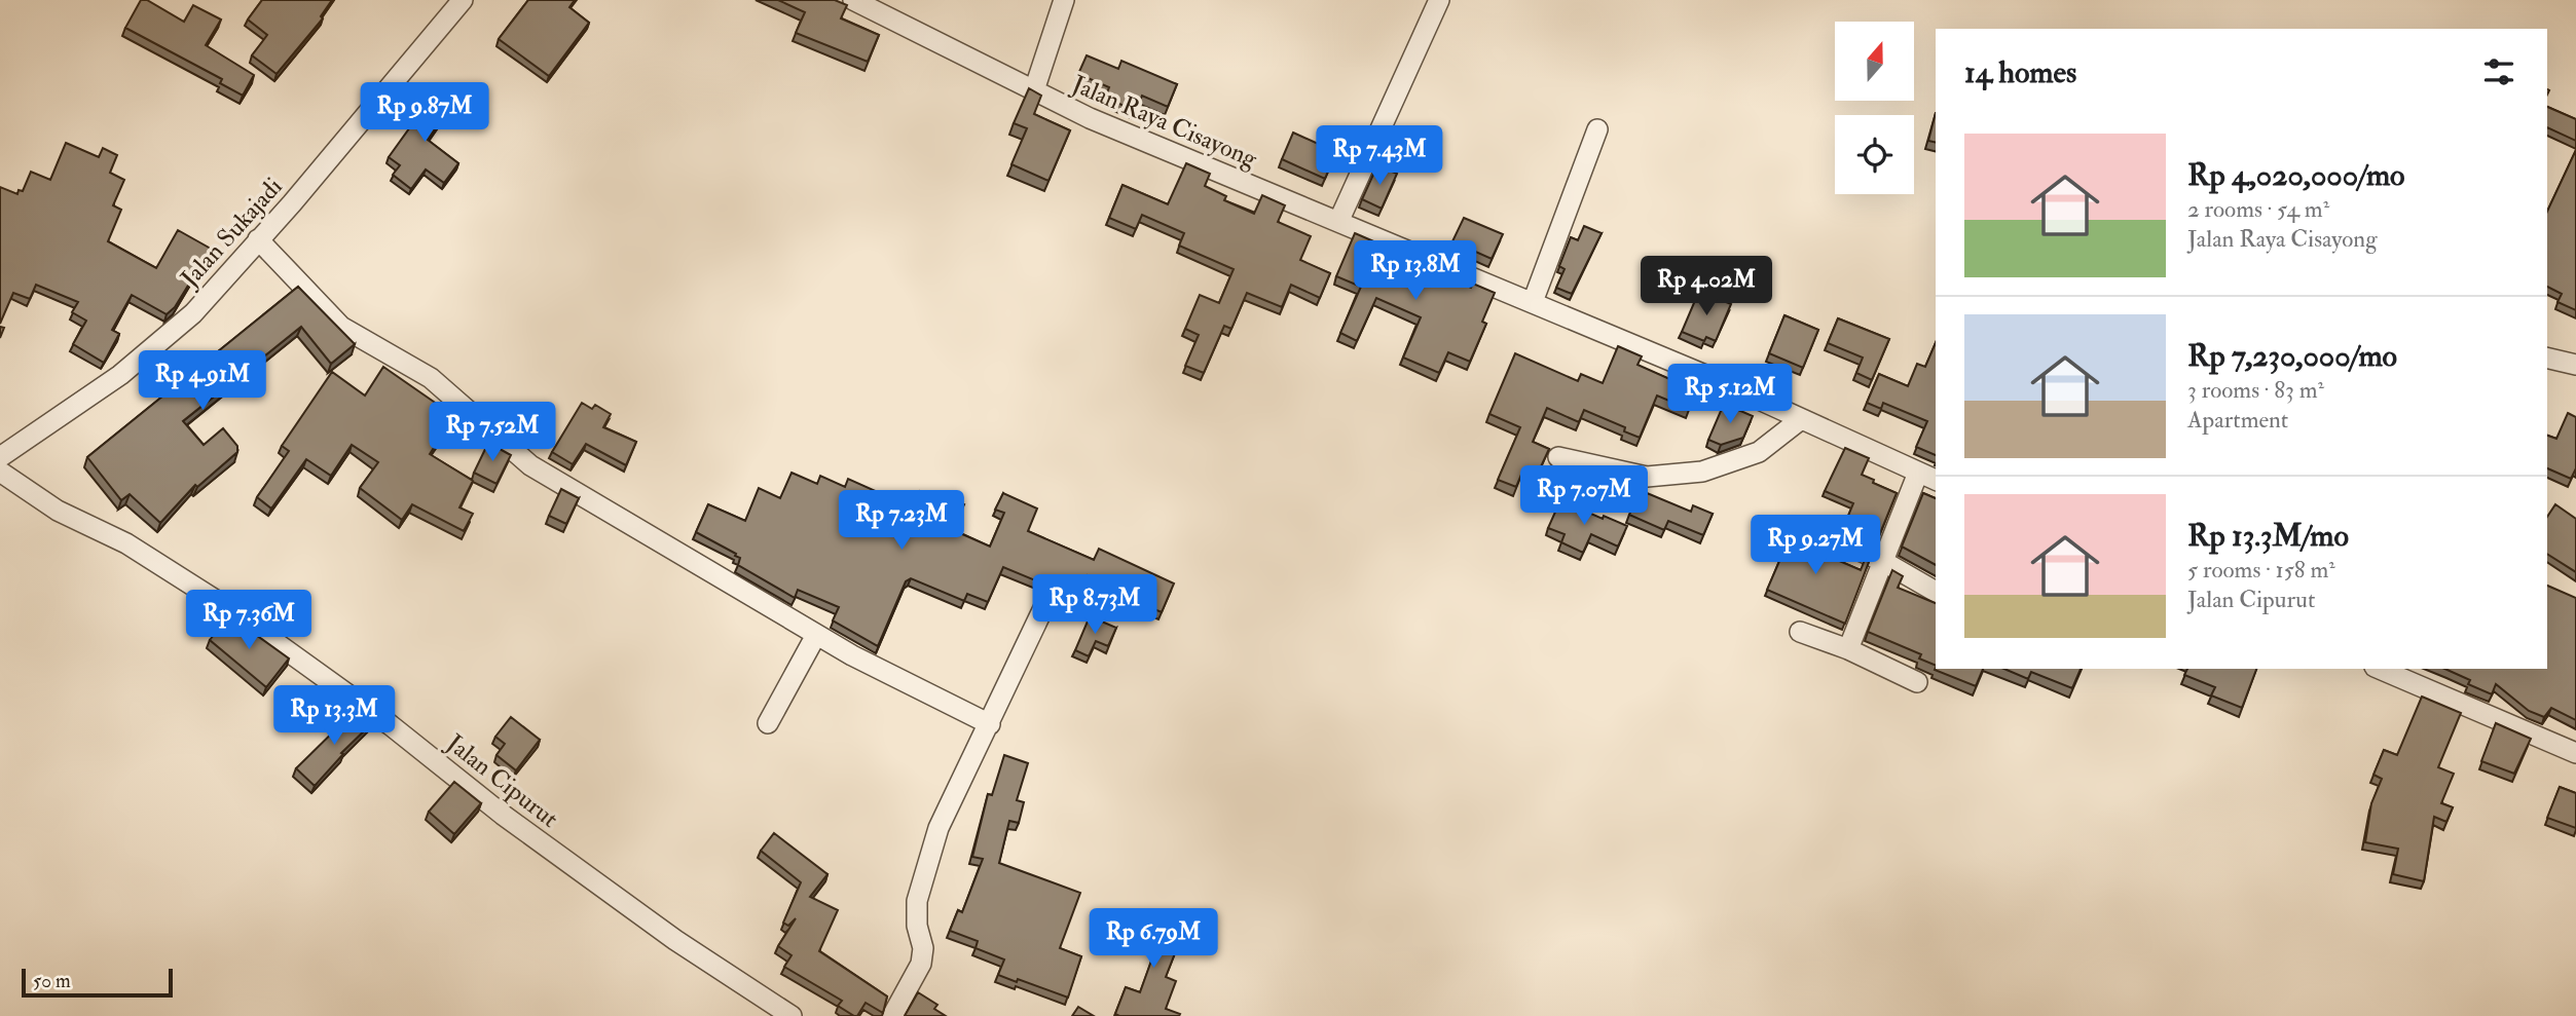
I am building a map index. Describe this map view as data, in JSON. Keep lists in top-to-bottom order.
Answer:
{
  "streets": {
    "street": ["Jalan Raya Cisayong", "Jalan Sukajadi", "Jalan Cipurut"]
  },
  "scale_bar": "50 m",
  "north": "top",
  "page": {
    "heading": "14 homes",
    "price": [
      "Rp 9.87M",
      "Rp 7.43M",
      "Rp 13.8M",
      "Rp 4.02M",
      "Rp 4.91M",
      "Rp 5.12M",
      "Rp 7.52M",
      "Rp 7.07M",
      "Rp 7.23M",
      "Rp 9.27M",
      "Rp 8.73M",
      "Rp 7.36M",
      "Rp 13.3M",
      "Rp 6.79M"
    ],
    "list": [
      {
        "name": "Rp 4,020,000/mo",
        "note": "2 rooms · 54 m² · Jalan Raya Cisayong"
      },
      {
        "name": "Rp 7,230,000/mo",
        "note": "3 rooms · 83 m² · Apartment"
      },
      {
        "name": "Rp 13.3M/mo",
        "note": "5 rooms · 158 m² · Jalan Cipurut"
      }
    ],
    "scale": "50 m"
  }
}
